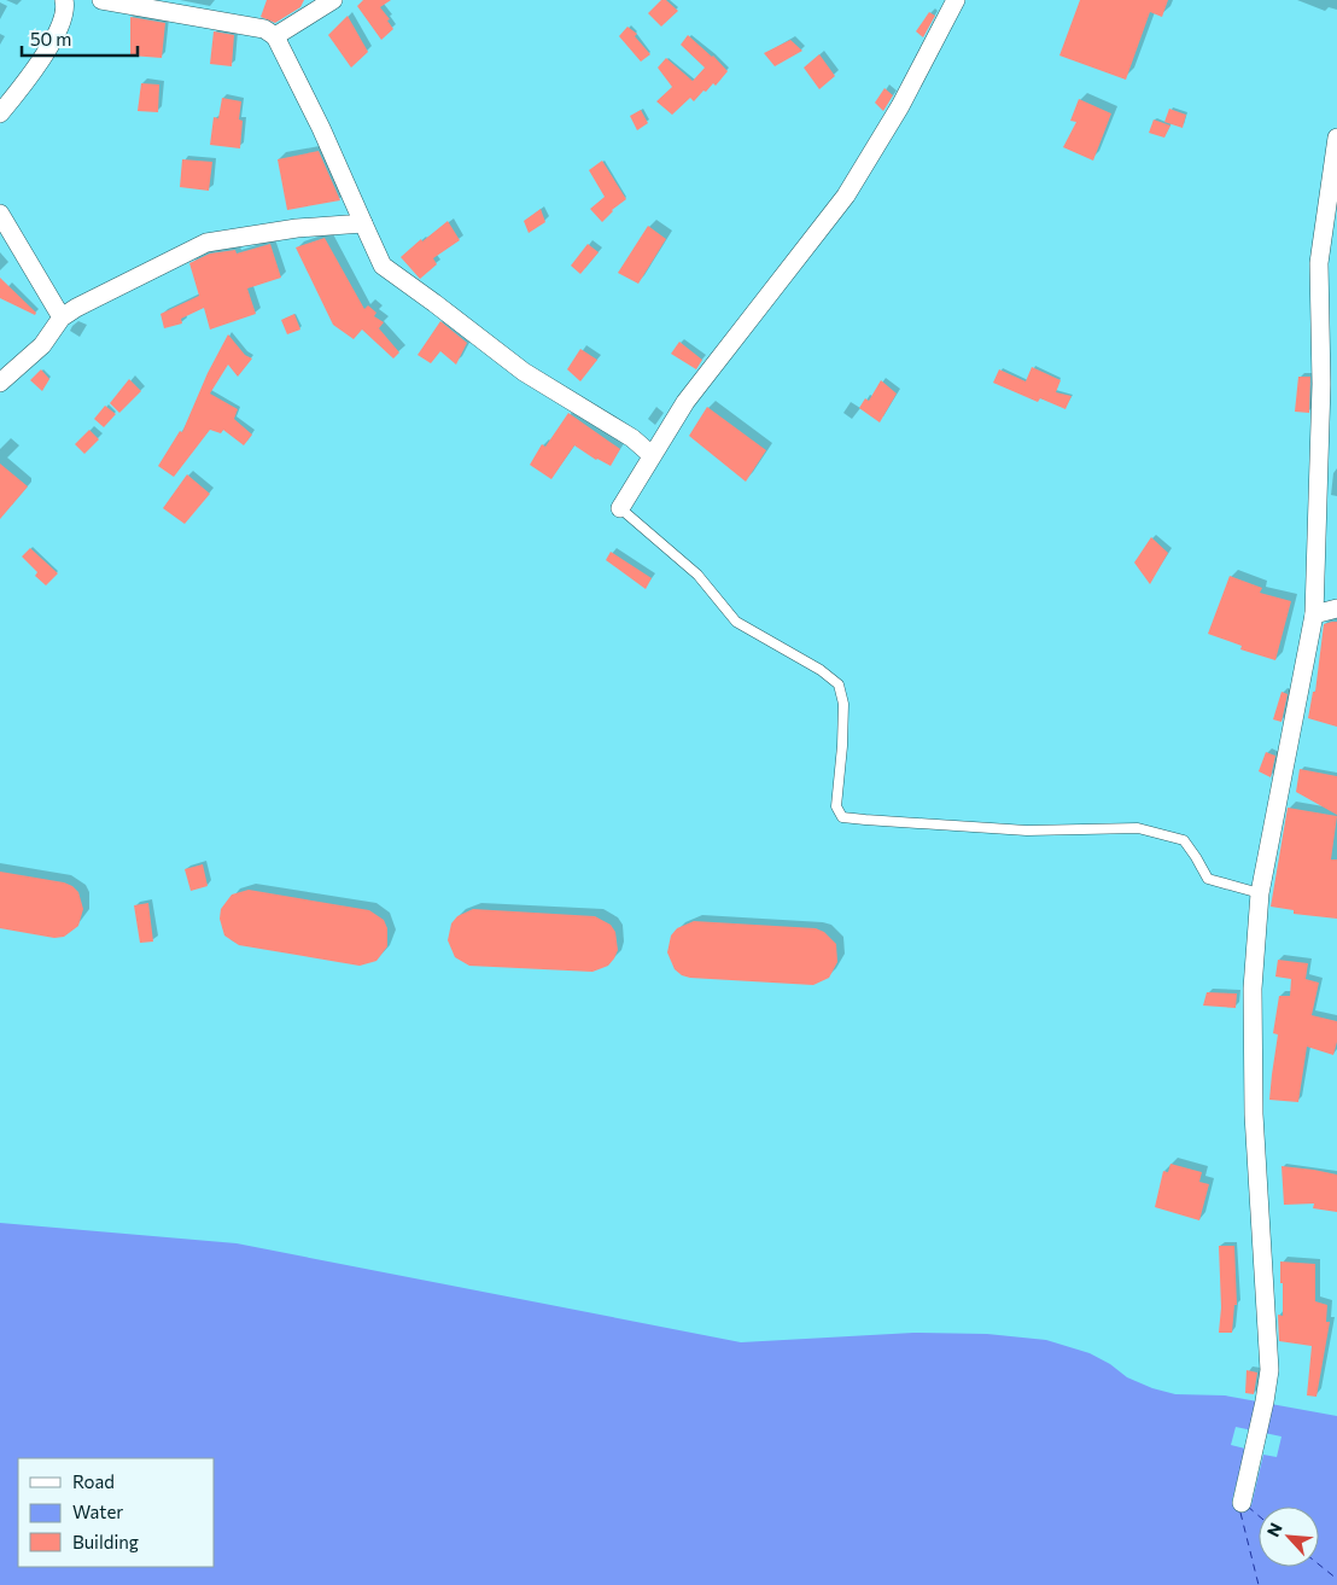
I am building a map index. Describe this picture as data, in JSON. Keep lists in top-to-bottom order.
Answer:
{
  "legend": ["Road", "Water", "Building"],
  "scale_bar": "50 m",
  "north": "top left"
}
